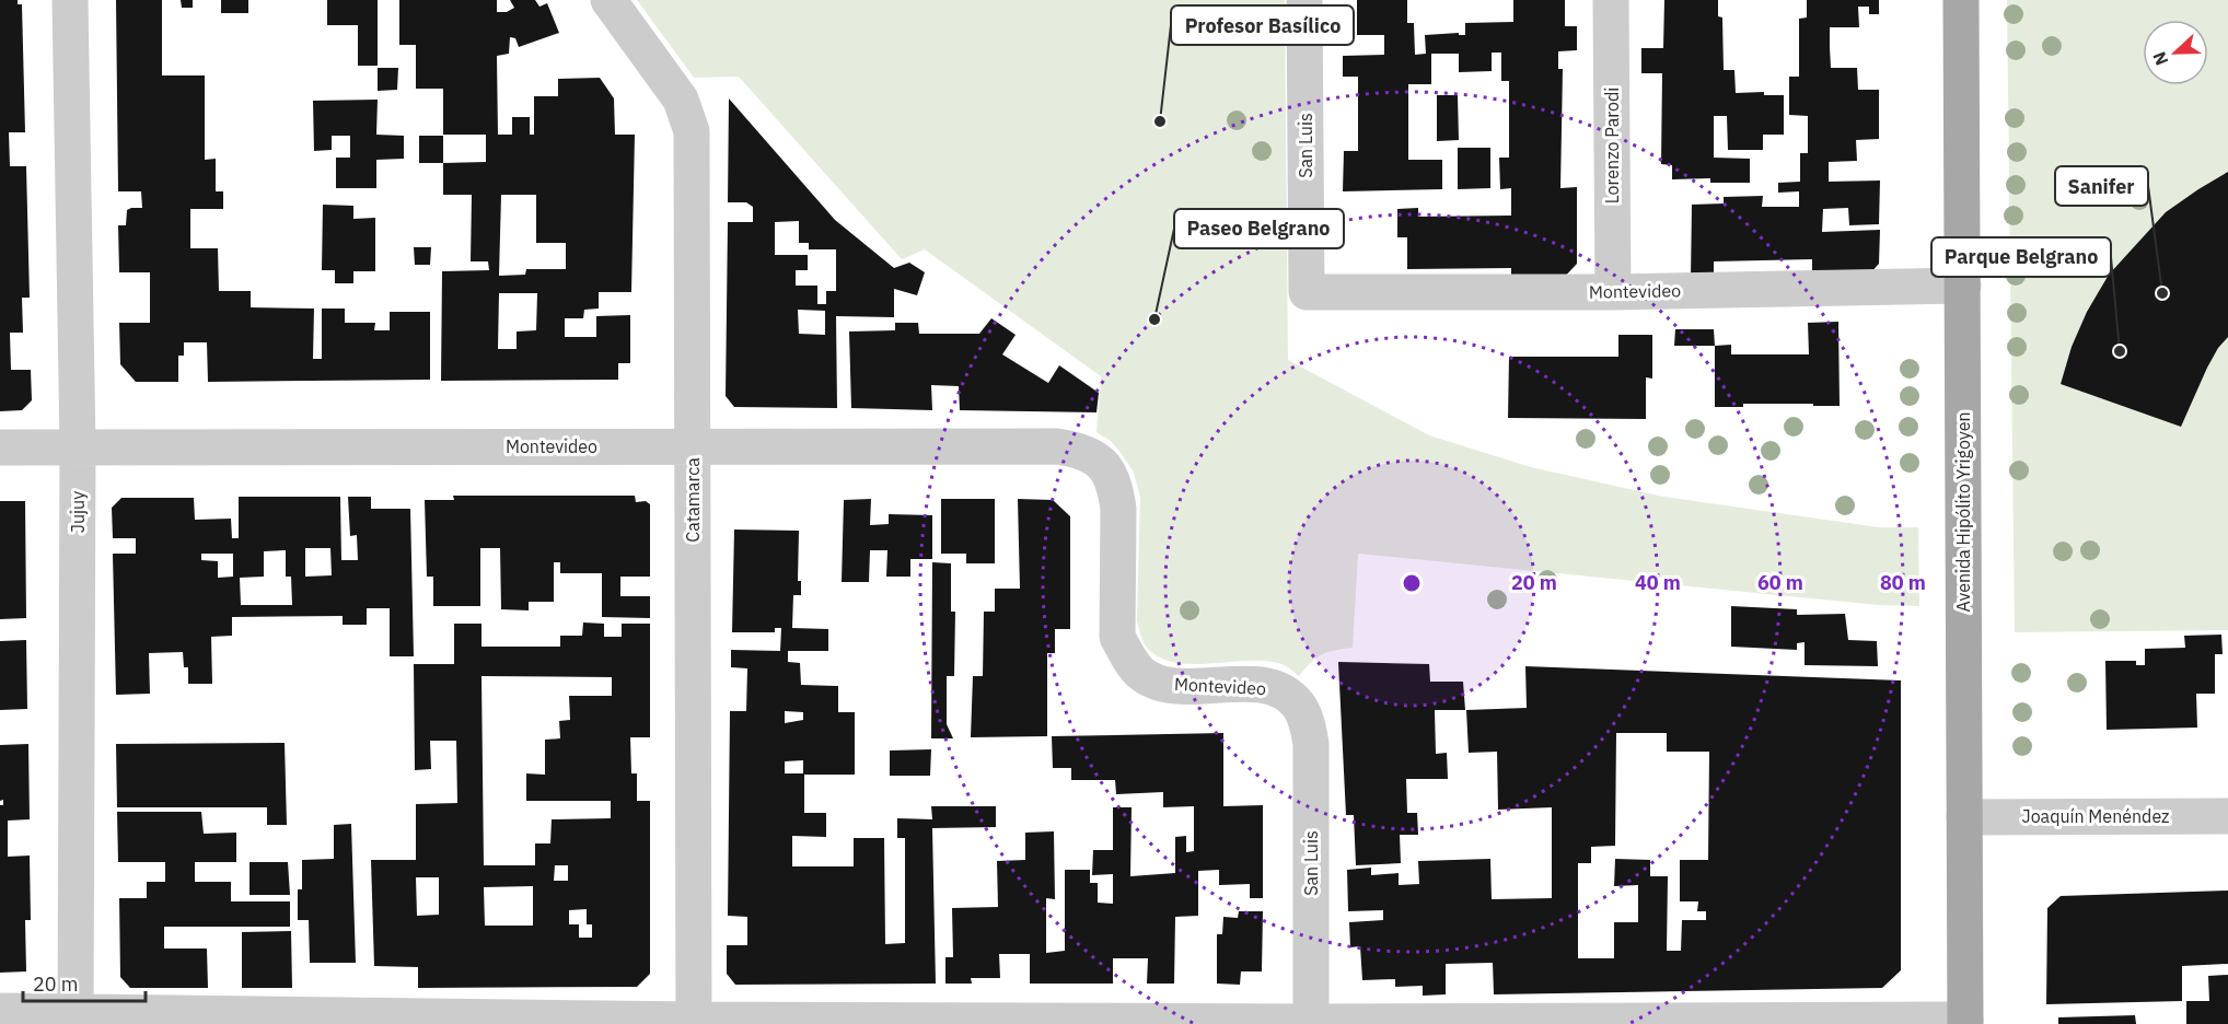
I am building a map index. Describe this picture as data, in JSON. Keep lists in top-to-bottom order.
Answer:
{
  "streets": {
    "main road": ["Avenida Hipólito Yrigoyen"],
    "street": [
      "San Luis",
      "Lorenzo Parodi",
      "Montevideo",
      "Catamarca",
      "Jujuy",
      "Joaquín Menéndez"
    ]
  },
  "crossings": [
    ["San Luis", "Montevideo"],
    ["Lorenzo Parodi", "Montevideo"],
    ["Montevideo", "Catamarca"],
    ["Montevideo", "Jujuy"],
    ["Montevideo", "Avenida Hipólito Yrigoyen"],
    ["Avenida Hipólito Yrigoyen", "Joaquín Menéndez"]
  ],
  "places": [
    "Profesor Basílico",
    "Sanifer",
    "Paseo Belgrano",
    "Parque Belgrano"
  ],
  "scale_bar": "20 m",
  "north": "left",
  "rings": [
    "20 m",
    "40 m",
    "60 m",
    "80 m"
  ]
}
